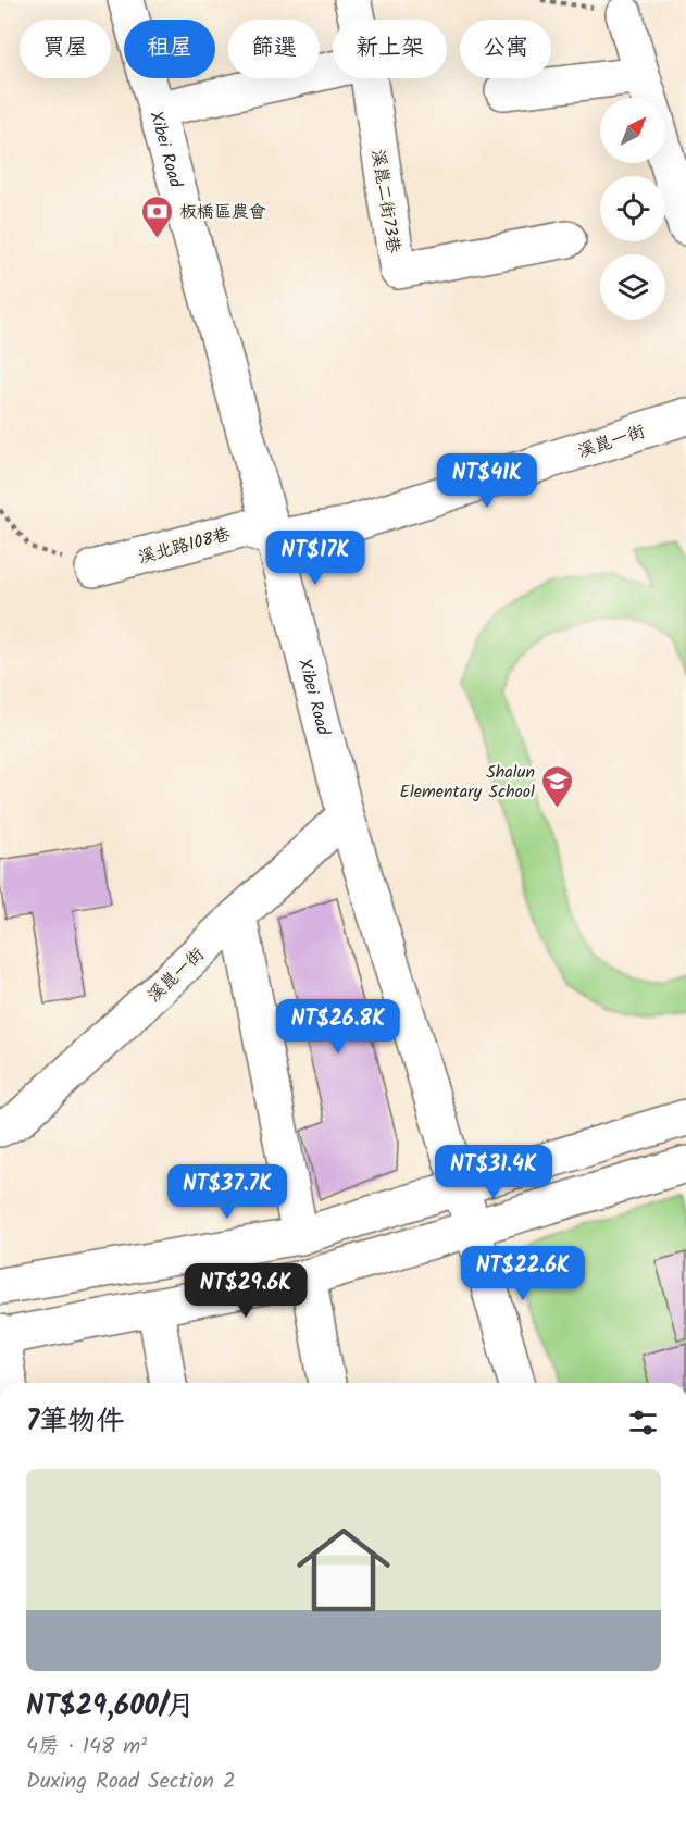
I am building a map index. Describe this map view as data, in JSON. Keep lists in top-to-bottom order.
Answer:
{
  "streets": {
    "street": [
      "Xibei Road",
      "溪崑二街73巷",
      "溪崑一街",
      "溪北路108巷"
    ]
  },
  "crossings": [
    ["Xibei Road", "溪崑一街"],
    ["Xibei Road", "溪北路108巷"],
    ["溪崑一街", "溪北路108巷"]
  ],
  "places": {
    "bank": ["板橋區農會"],
    "school or university": ["Shalun Elementary School"]
  },
  "north": "top right",
  "page": {
    "chip": [
      "買屋",
      "租屋",
      "篩選",
      "新上架",
      "公寓"
    ],
    "price": [
      "NT$41K",
      "NT$17K",
      "NT$26.8K",
      "NT$31.4K",
      "NT$37.7K",
      "NT$22.6K",
      "NT$29.6K"
    ],
    "heading": "7筆物件",
    "list": [
      {
        "name": "NT$29,600/月",
        "note": "4房 · 148 m² · Duxing Road Section 2"
      }
    ]
  }
}
